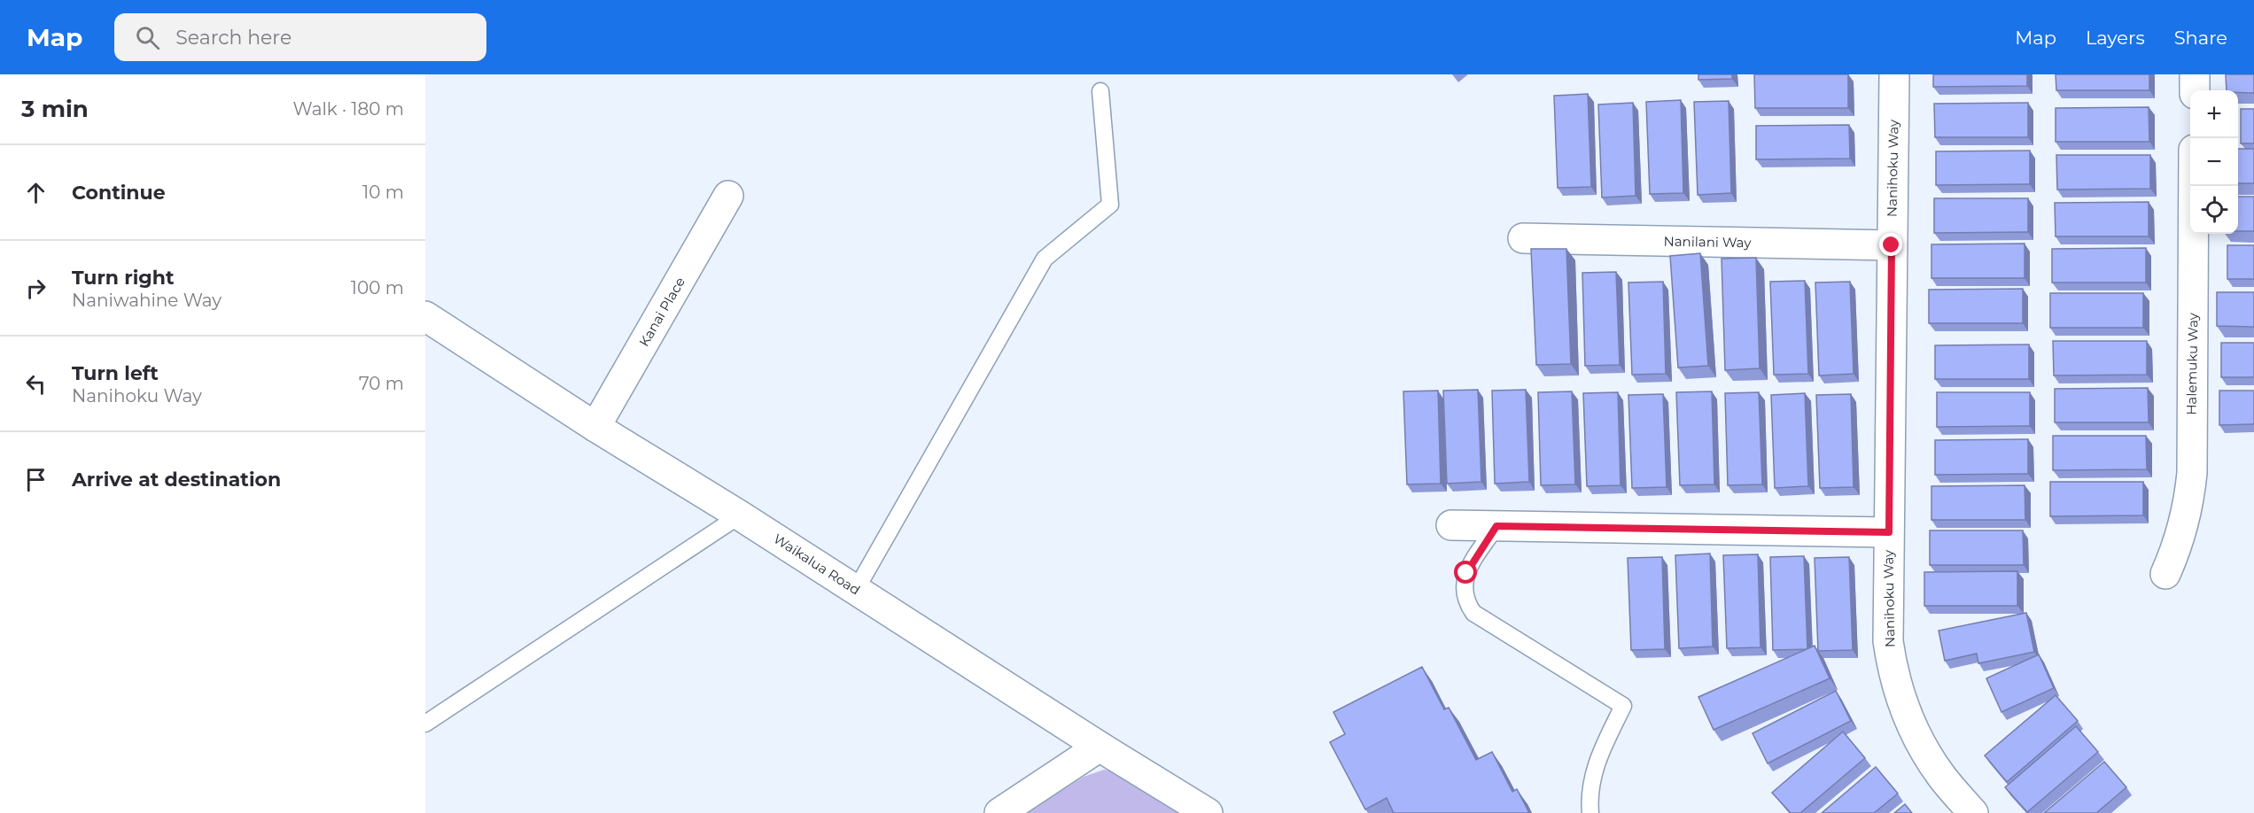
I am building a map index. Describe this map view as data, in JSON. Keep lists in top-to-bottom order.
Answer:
{
  "streets": {
    "street": [
      "Nanihoku Way",
      "Nanilani Way",
      "Kanai Place",
      "Halemuku Way",
      "Waikalua Road"
    ]
  },
  "crossings": [
    ["Nanihoku Way", "Nanilani Way"],
    ["Kanai Place", "Waikalua Road"]
  ],
  "page": {
    "header": "Map",
    "search": "Search here",
    "nav": ["Map", "Layers", "Share"],
    "heading": ["3 min", "Walk · 180 m"],
    "map_buttons": ["+", "−"],
    "list": [
      ["Continue", "10 m"],
      ["Turn right", "Naniwahine Way", "100 m"],
      ["Turn left", "Nanihoku Way", "70 m"],
      "Arrive at destination"
    ]
  }
}
